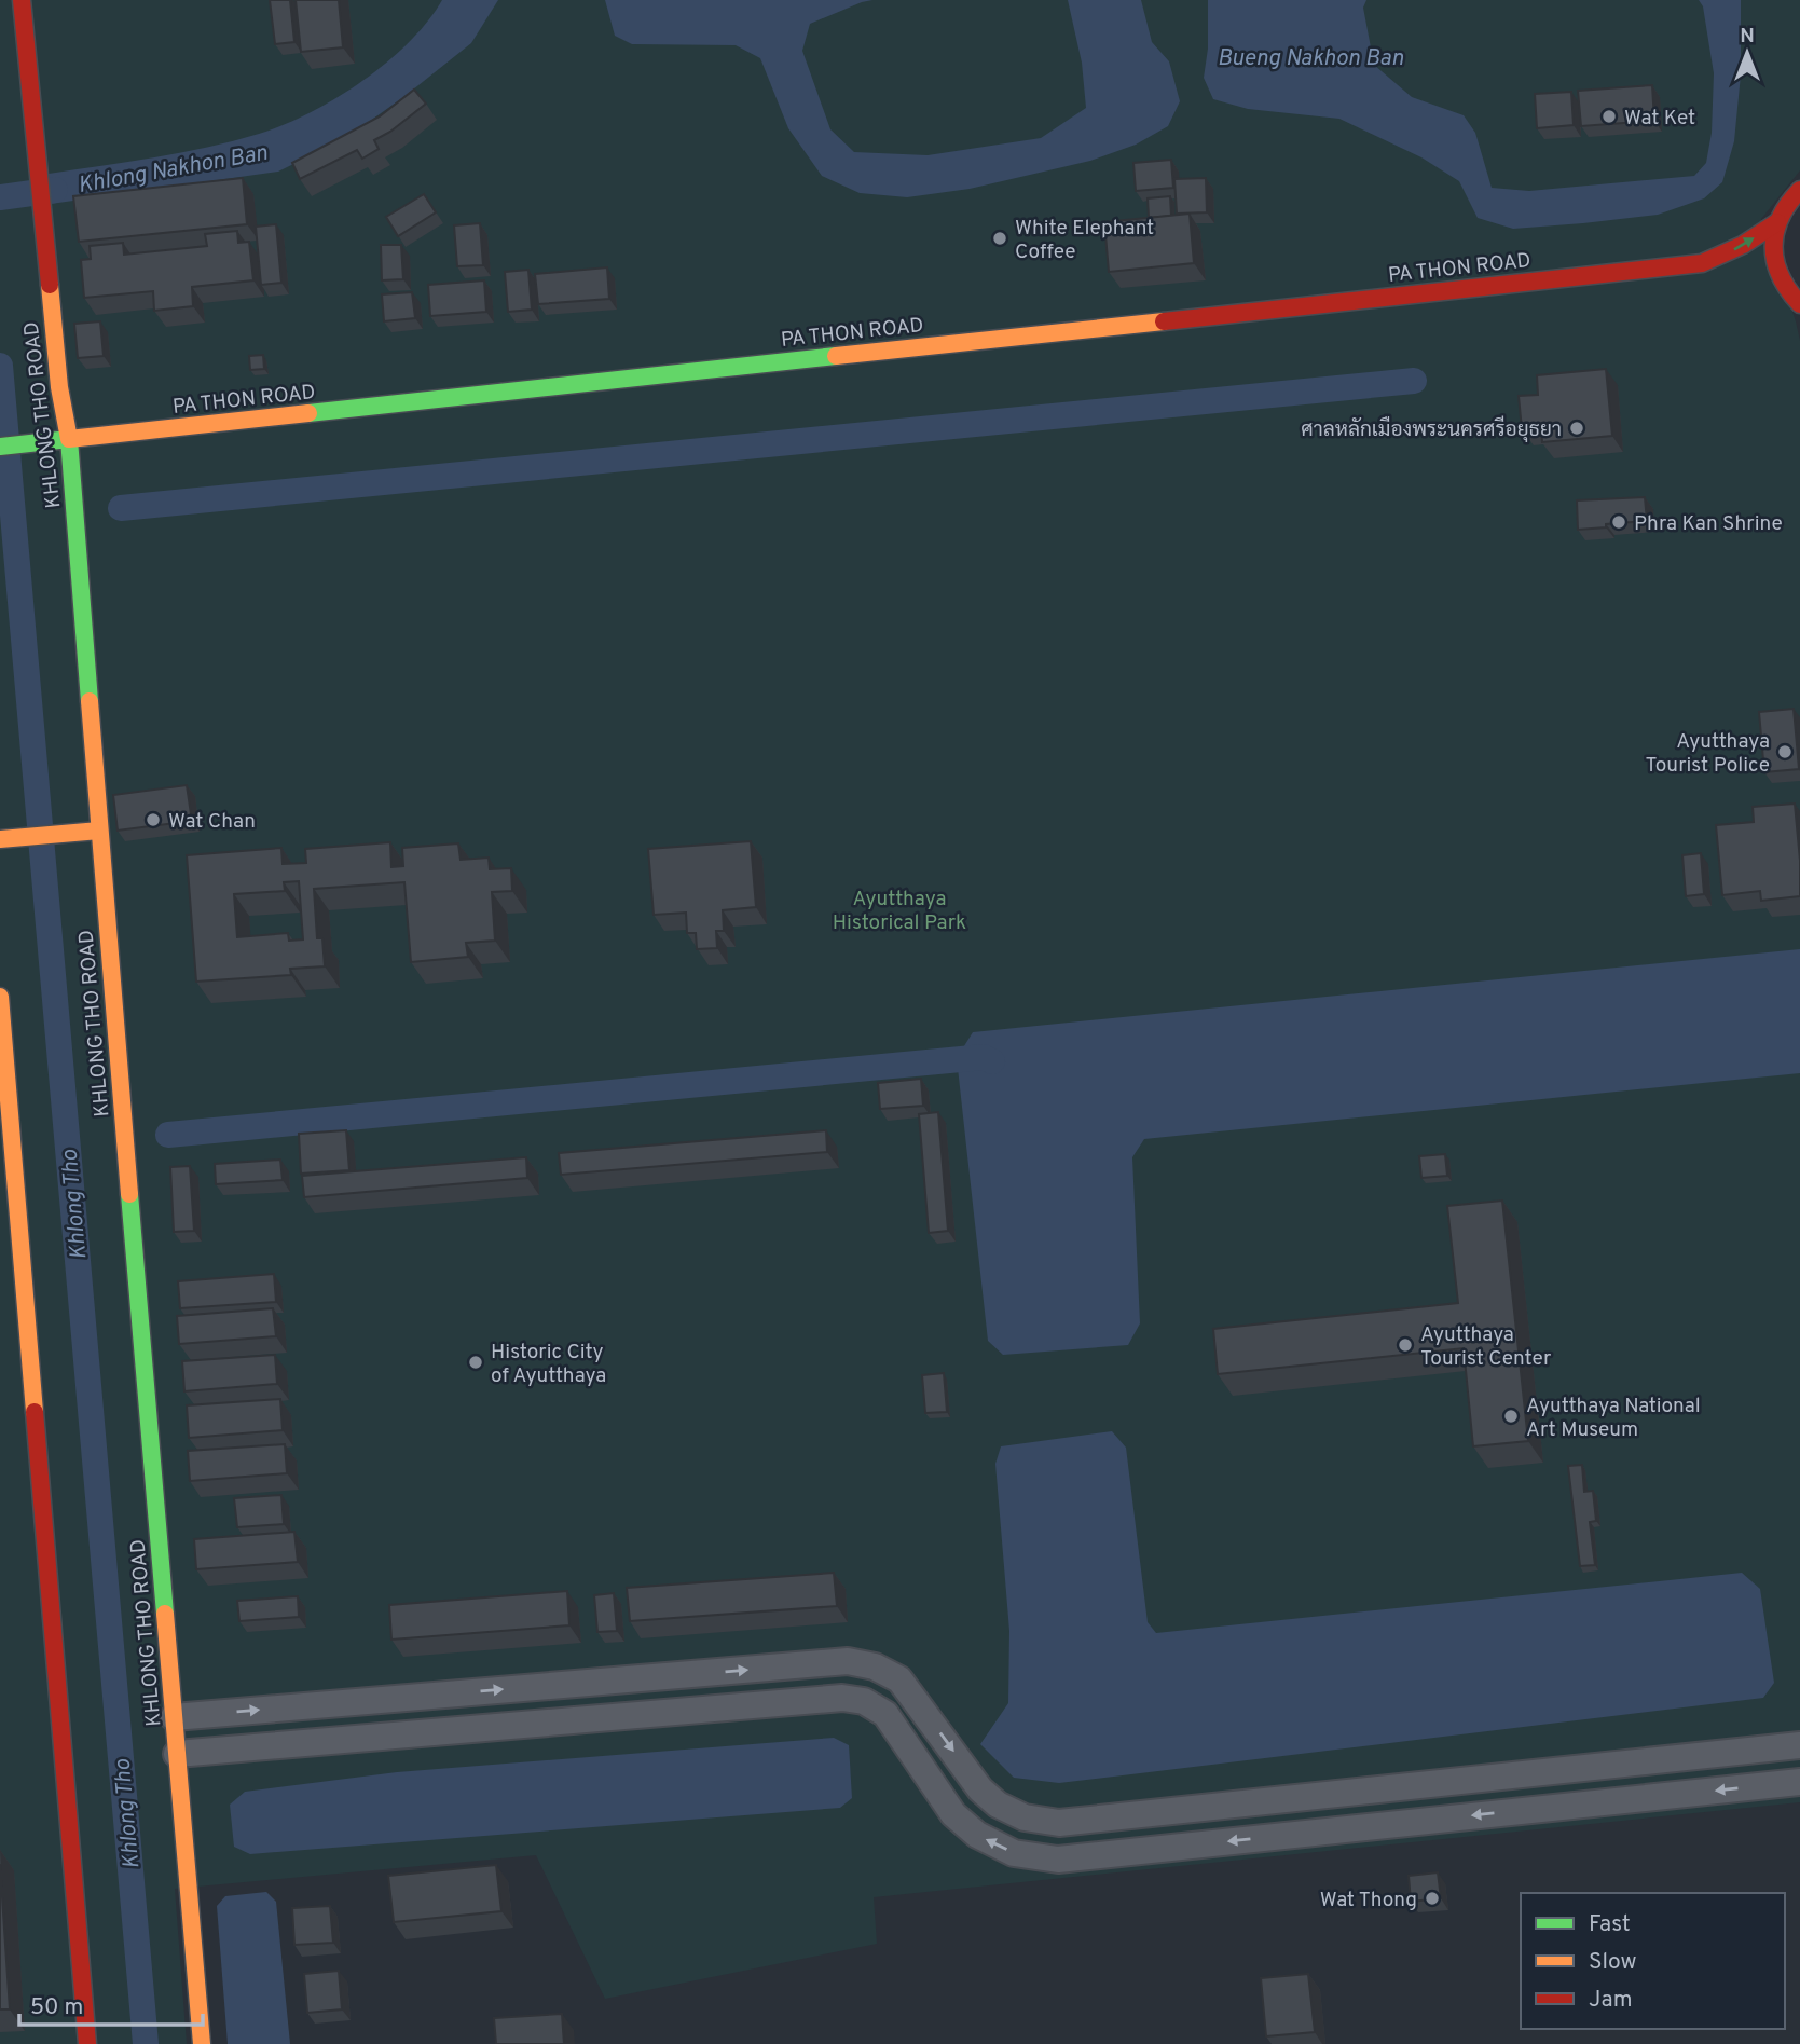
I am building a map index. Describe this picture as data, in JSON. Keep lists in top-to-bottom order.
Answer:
{
  "streets": {
    "street": ["PA THON ROAD", "KHLONG THO ROAD"]
  },
  "crossings": [
    ["PA THON ROAD", "KHLONG THO ROAD"]
  ],
  "water": ["Bueng Nakhon Ban", "Khlong Nakhon Ban", "Khlong Tho"],
  "parks": ["Ayutthaya Historical Park"],
  "places": [
    "Wat Ket",
    "White Elephant Coffee",
    "ศาลหลักเมืองพระนครศรีอยุธยา",
    "Phra Kan Shrine",
    "Ayutthaya Tourist Police",
    "Wat Chan",
    "Ayutthaya Tourist Center",
    "Historic City of Ayutthaya",
    "Ayutthaya National Art Museum",
    "Wat Thong"
  ],
  "legend": ["Fast", "Slow", "Jam"],
  "scale_bar": "50 m",
  "north": "top"
}
